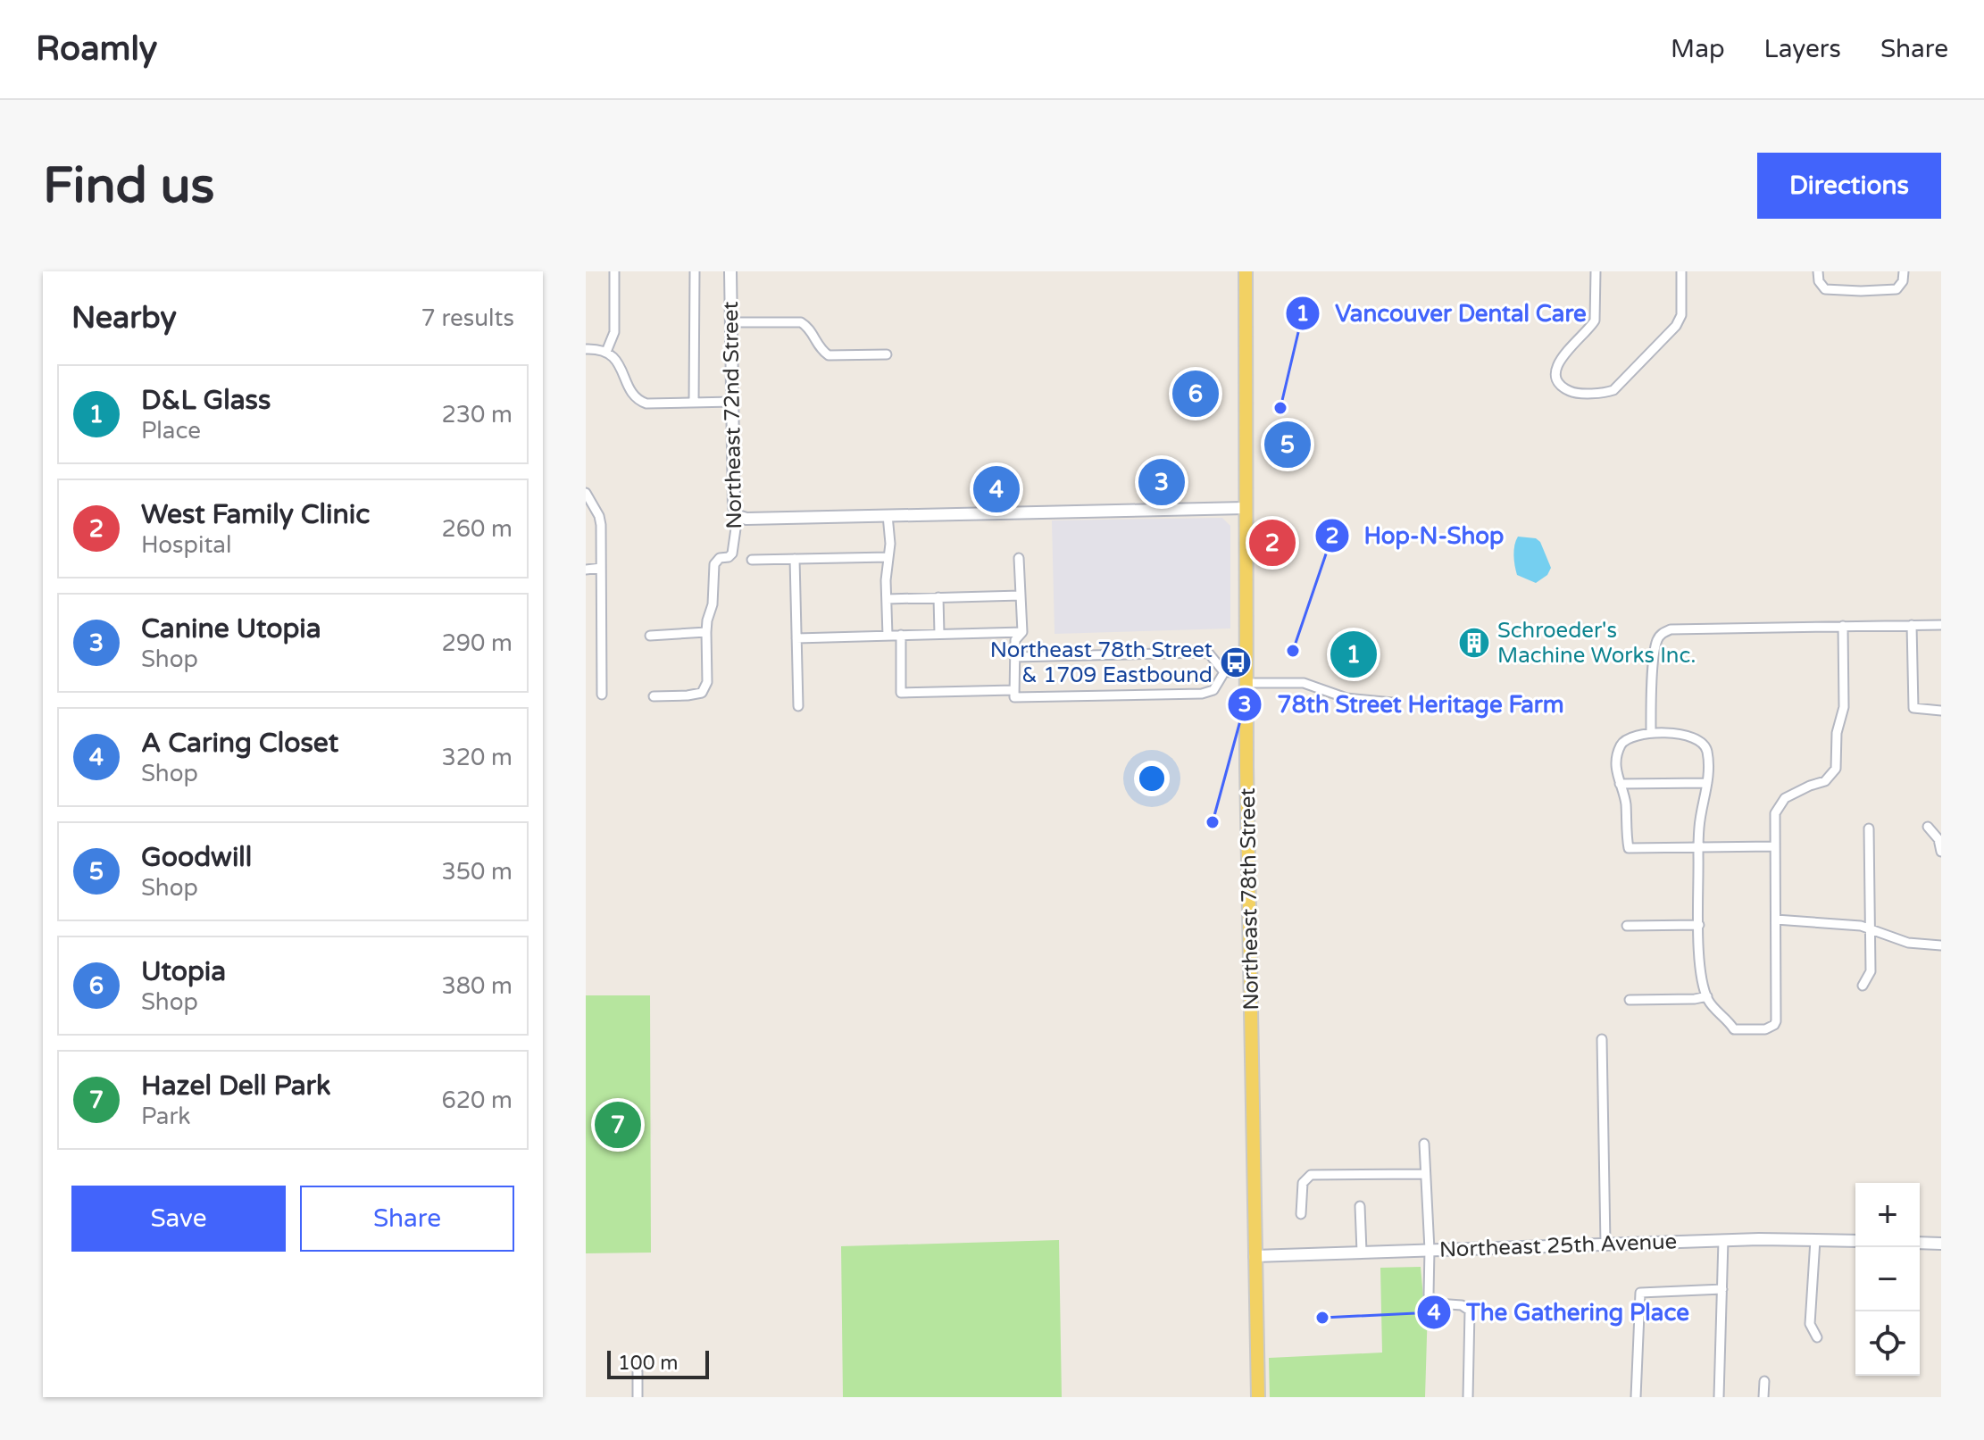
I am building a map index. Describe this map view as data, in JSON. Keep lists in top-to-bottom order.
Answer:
{
  "streets": {
    "main road": ["Northeast 78th Street"],
    "street": ["Northeast 72nd Street", "Northeast 25th Avenue"]
  },
  "crossings": [
    ["Northeast 78th Street", "Northeast 25th Avenue"]
  ],
  "places": {
    "other": [
      "Vancouver Dental Care",
      "Hop-N-Shop",
      "78th Street Heritage Farm",
      "The Gathering Place"
    ],
    "building": ["Schroeder's Machine Works Inc."],
    "bus stop": ["Northeast 78th Street & 1709 Eastbound"]
  },
  "scale_bar": "100 m",
  "page": {
    "header": "Roamly",
    "nav": ["Map", "Layers", "Share"],
    "buttons": [
      "Directions",
      ["Save", "Share"]
    ],
    "title": "Find us",
    "heading": ["Nearby", "7 results"],
    "list": [
      {
        "mark": "1",
        "name": "D&L Glass",
        "note": "Place",
        "value": "230 m"
      },
      {
        "mark": "2",
        "name": "West Family Clinic",
        "note": "Hospital",
        "value": "260 m"
      },
      {
        "mark": "3",
        "name": "Canine Utopia",
        "note": "Shop",
        "value": "290 m"
      },
      {
        "mark": "4",
        "name": "A Caring Closet",
        "note": "Shop",
        "value": "320 m"
      },
      {
        "mark": "5",
        "name": "Goodwill",
        "note": "Shop",
        "value": "350 m"
      },
      {
        "mark": "6",
        "name": "Utopia",
        "note": "Shop",
        "value": "380 m"
      },
      {
        "mark": "7",
        "name": "Hazel Dell Park",
        "note": "Park",
        "value": "620 m"
      }
    ],
    "pins": [
      "6",
      "5",
      "3",
      "4",
      "2",
      "1",
      "7"
    ],
    "map_buttons": ["+", "−"],
    "scale": "100 m"
  }
}
